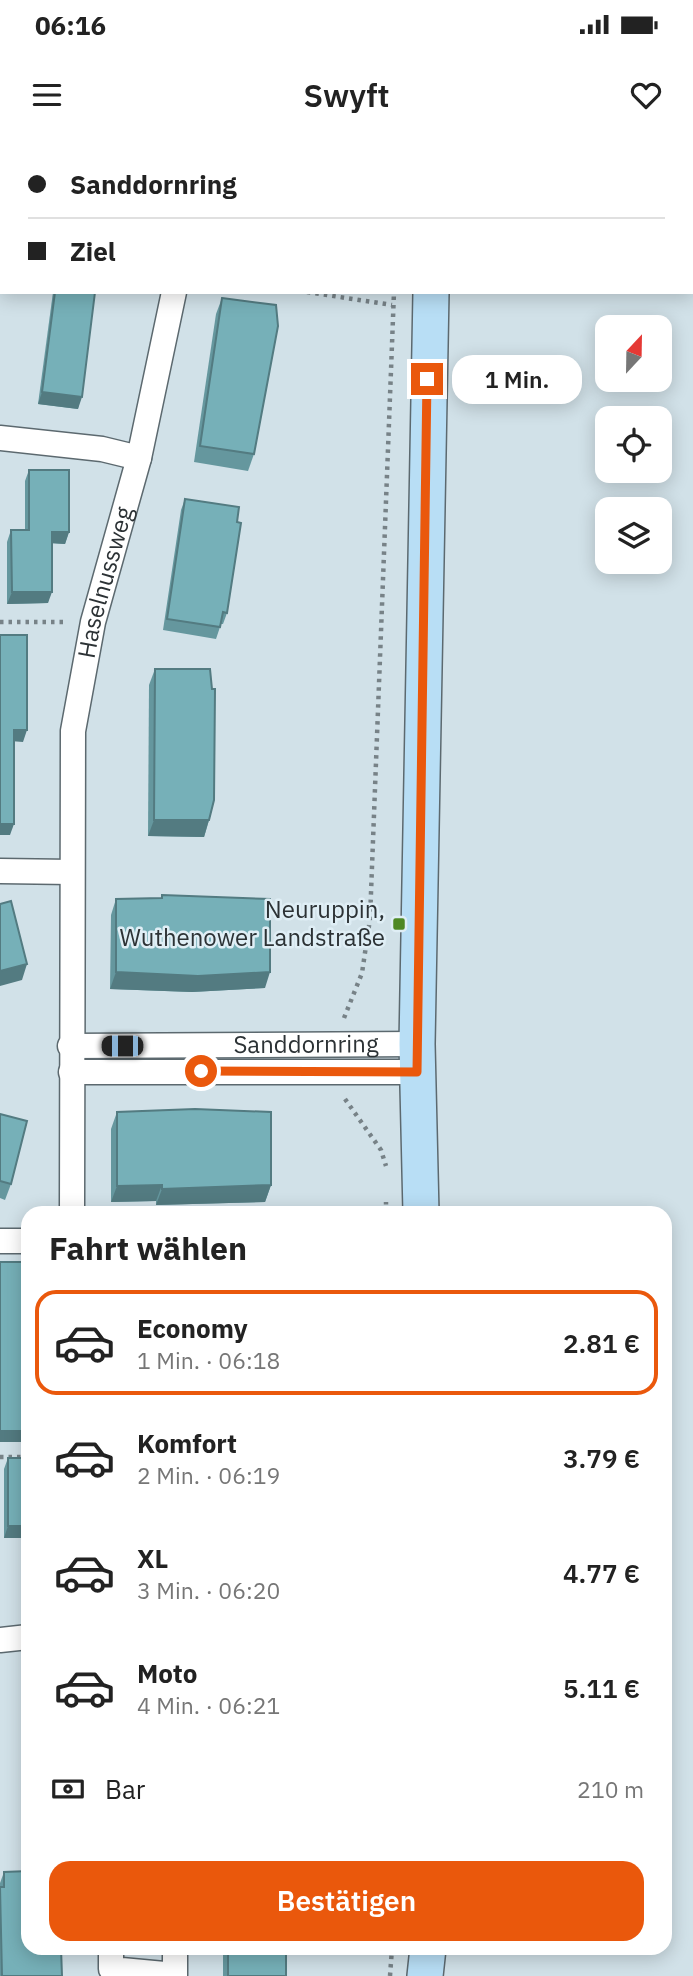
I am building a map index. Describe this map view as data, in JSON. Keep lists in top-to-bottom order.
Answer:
{
  "streets": {
    "street": ["Haselnussweg", "Sanddornring"]
  },
  "places": {
    "transit": ["Neuruppin, Wuthenower Landstraße"]
  },
  "north": "top",
  "page": {
    "status": "06:16",
    "header": "Swyft",
    "banner": ["Sanddornring", "Ziel"],
    "bubble": "1 Min.",
    "heading": "Fahrt wählen",
    "list": [
      {
        "name": "Economy",
        "note": "1 Min. · 06:18",
        "value": "2.81 €"
      },
      {
        "name": "Komfort",
        "note": "2 Min. · 06:19",
        "value": "3.79 €"
      },
      {
        "name": "XL",
        "note": "3 Min. · 06:20",
        "value": "4.77 €"
      },
      {
        "name": "Moto",
        "note": "4 Min. · 06:21",
        "value": "5.11 €"
      }
    ],
    "pay": ["Bar", "210 m"],
    "buttons": "Bestätigen"
  }
}
